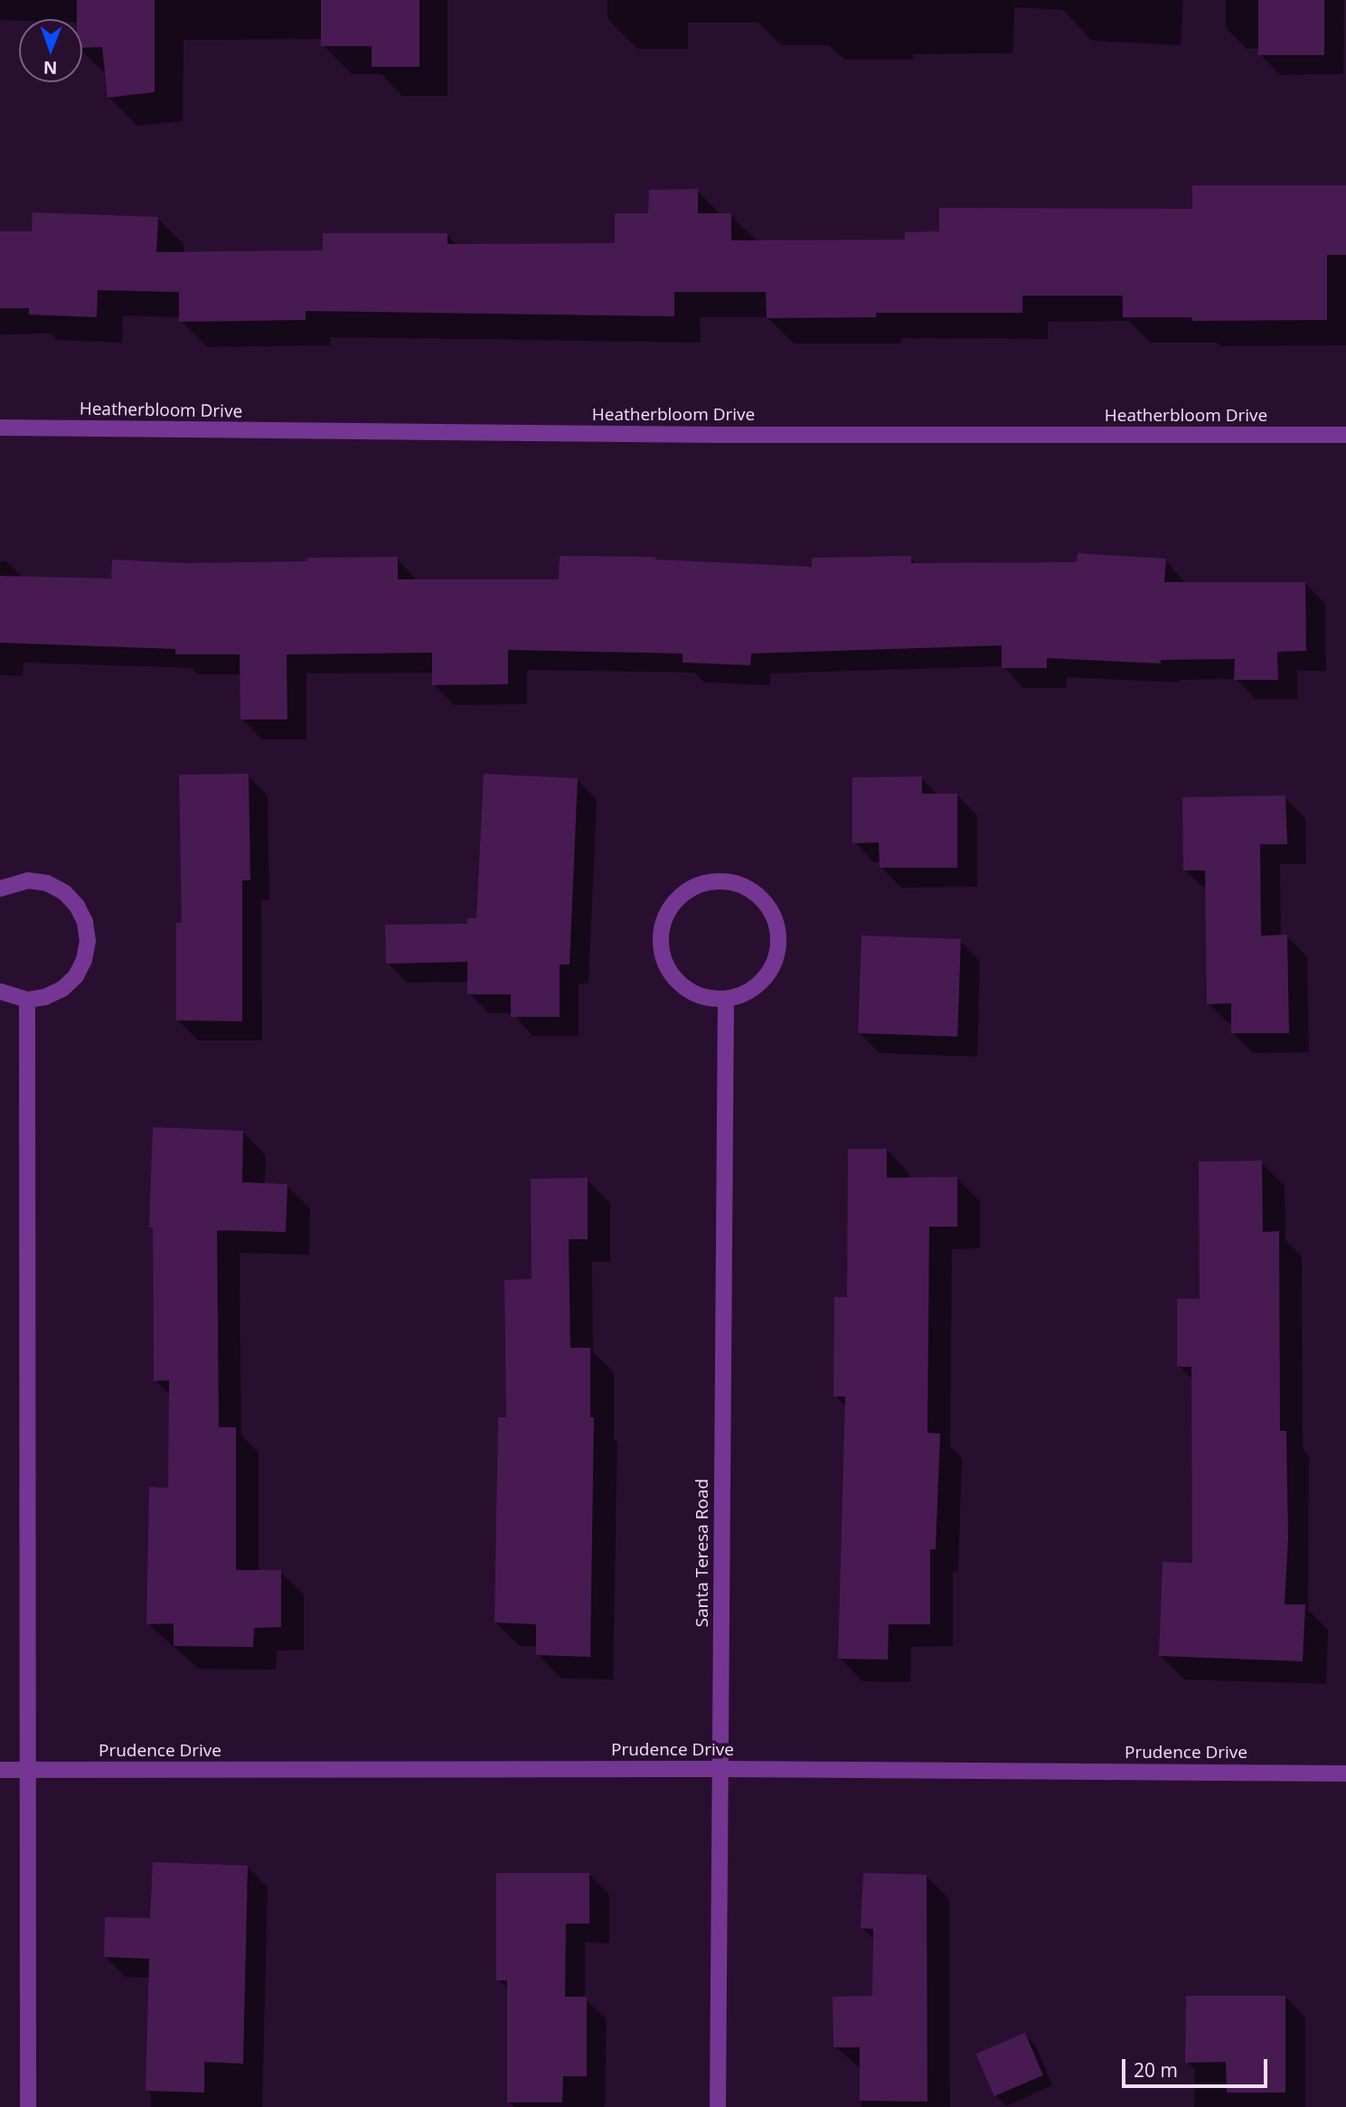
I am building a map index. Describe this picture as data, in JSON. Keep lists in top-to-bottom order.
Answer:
{
  "streets": {
    "street": ["Heatherbloom Drive", "Santa Teresa Road", "Prudence Drive"]
  },
  "crossings": [
    ["Santa Teresa Road", "Prudence Drive"]
  ],
  "scale_bar": "20 m",
  "north": "bottom"
}
